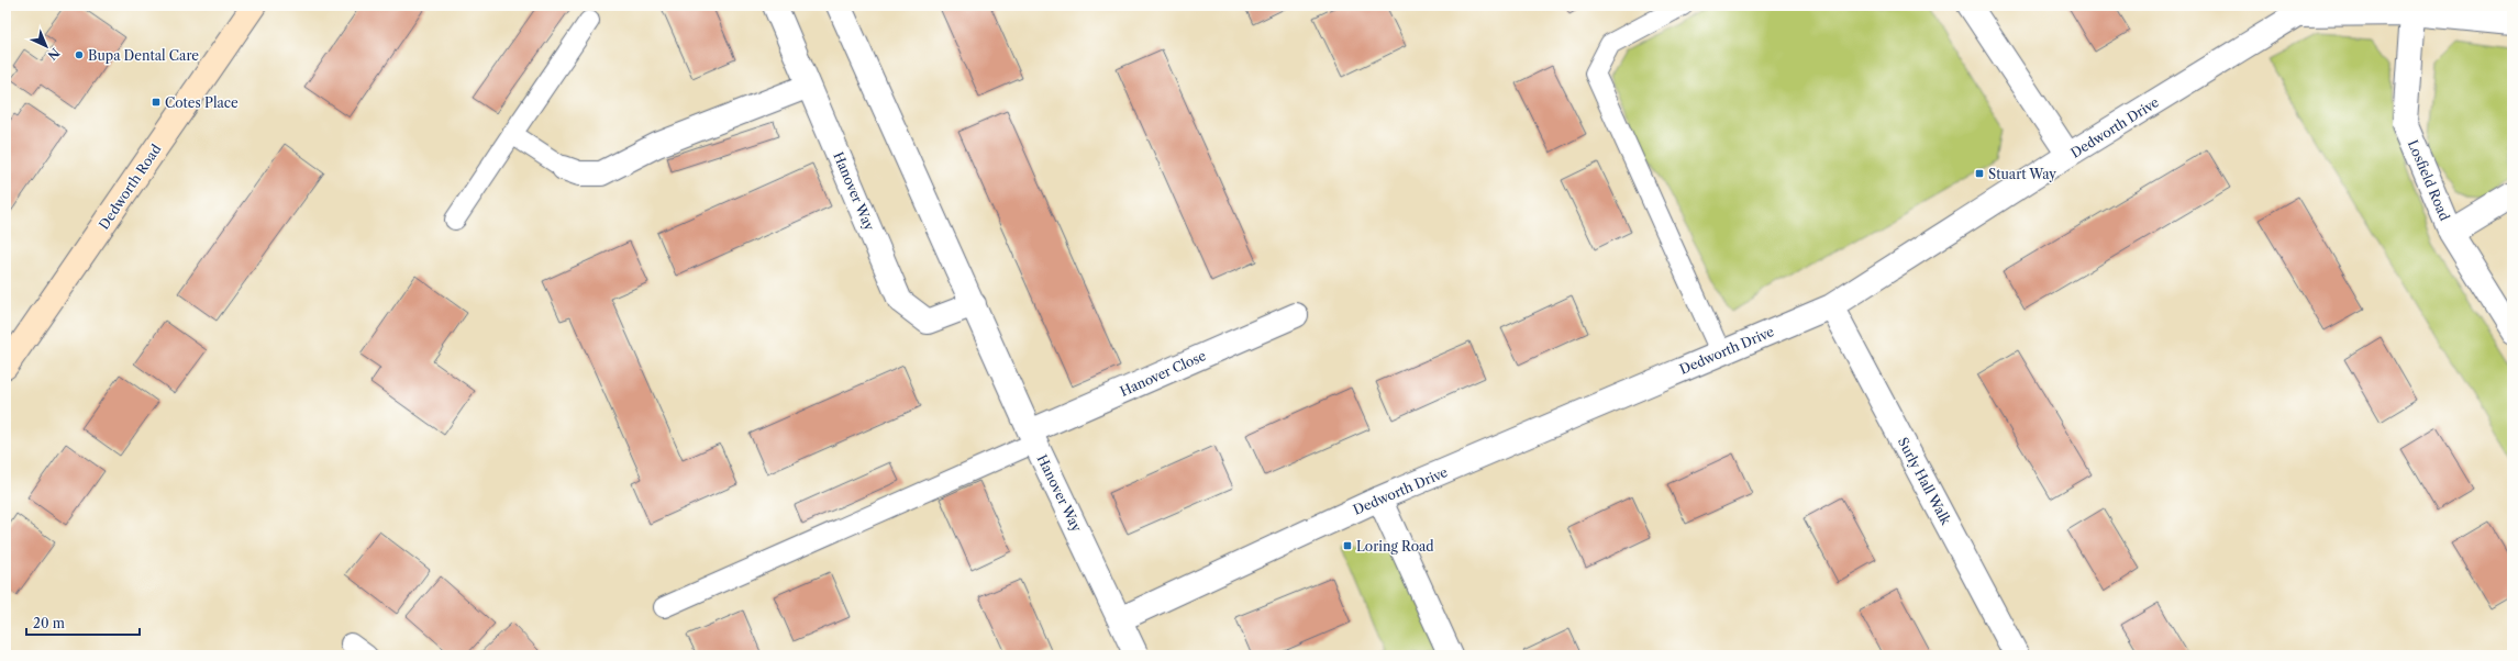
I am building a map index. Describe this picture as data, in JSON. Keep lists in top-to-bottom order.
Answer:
{
  "streets": {
    "main road": ["Dedworth Road"],
    "street": [
      "Dedworth Drive",
      "Losfield Road",
      "Hanover Way",
      "Hanover Close",
      "Surly Hall Walk"
    ]
  },
  "crossings": [
    ["Dedworth Drive", "Losfield Road"],
    ["Dedworth Drive", "Hanover Way"],
    ["Dedworth Drive", "Surly Hall Walk"],
    ["Hanover Way", "Hanover Close"]
  ],
  "places": {
    "other": ["Bupa Dental Care"],
    "transit": ["Cotes Place", "Stuart Way", "Loring Road"]
  },
  "scale_bar": "20 m",
  "north": "bottom right"
}
